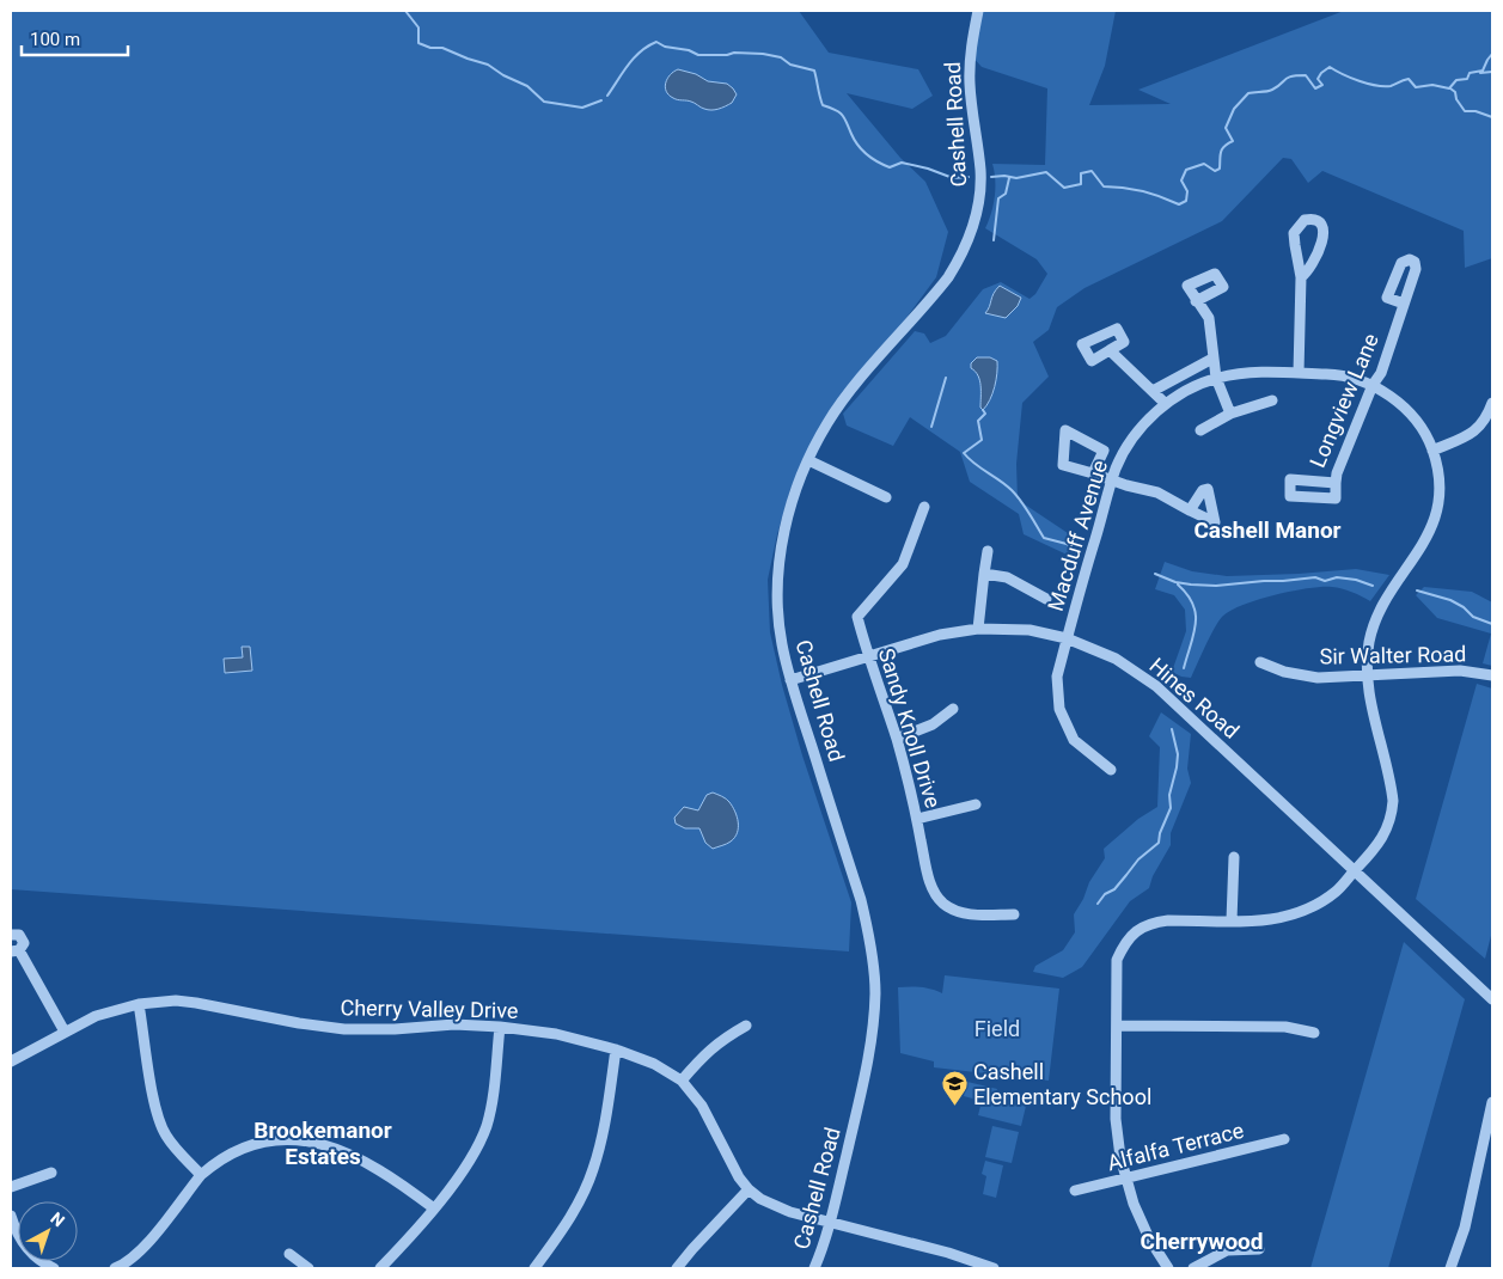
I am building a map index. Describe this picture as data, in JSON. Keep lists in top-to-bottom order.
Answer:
{
  "streets": {
    "street": [
      "Cashell Road",
      "Longview Lane",
      "Macduff Avenue",
      "Sir Walter Road",
      "Hines Road",
      "Sandy Knoll Drive",
      "Cherry Valley Drive",
      "Alfalfa Terrace"
    ]
  },
  "crossings": [
    ["Cashell Road", "Hines Road"],
    ["Cashell Road", "Cherry Valley Drive"],
    ["Longview Lane", "Macduff Avenue"],
    ["Macduff Avenue", "Sir Walter Road"],
    ["Macduff Avenue", "Hines Road"],
    ["Macduff Avenue", "Alfalfa Terrace"],
    ["Hines Road", "Sandy Knoll Drive"]
  ],
  "districts": ["Cashell Manor", "Brookemanor Estates", "Cherrywood"],
  "parks": ["Field"],
  "places": {
    "school or university": ["Cashell Elementary School"]
  },
  "scale_bar": "100 m",
  "north": "top right"
}
